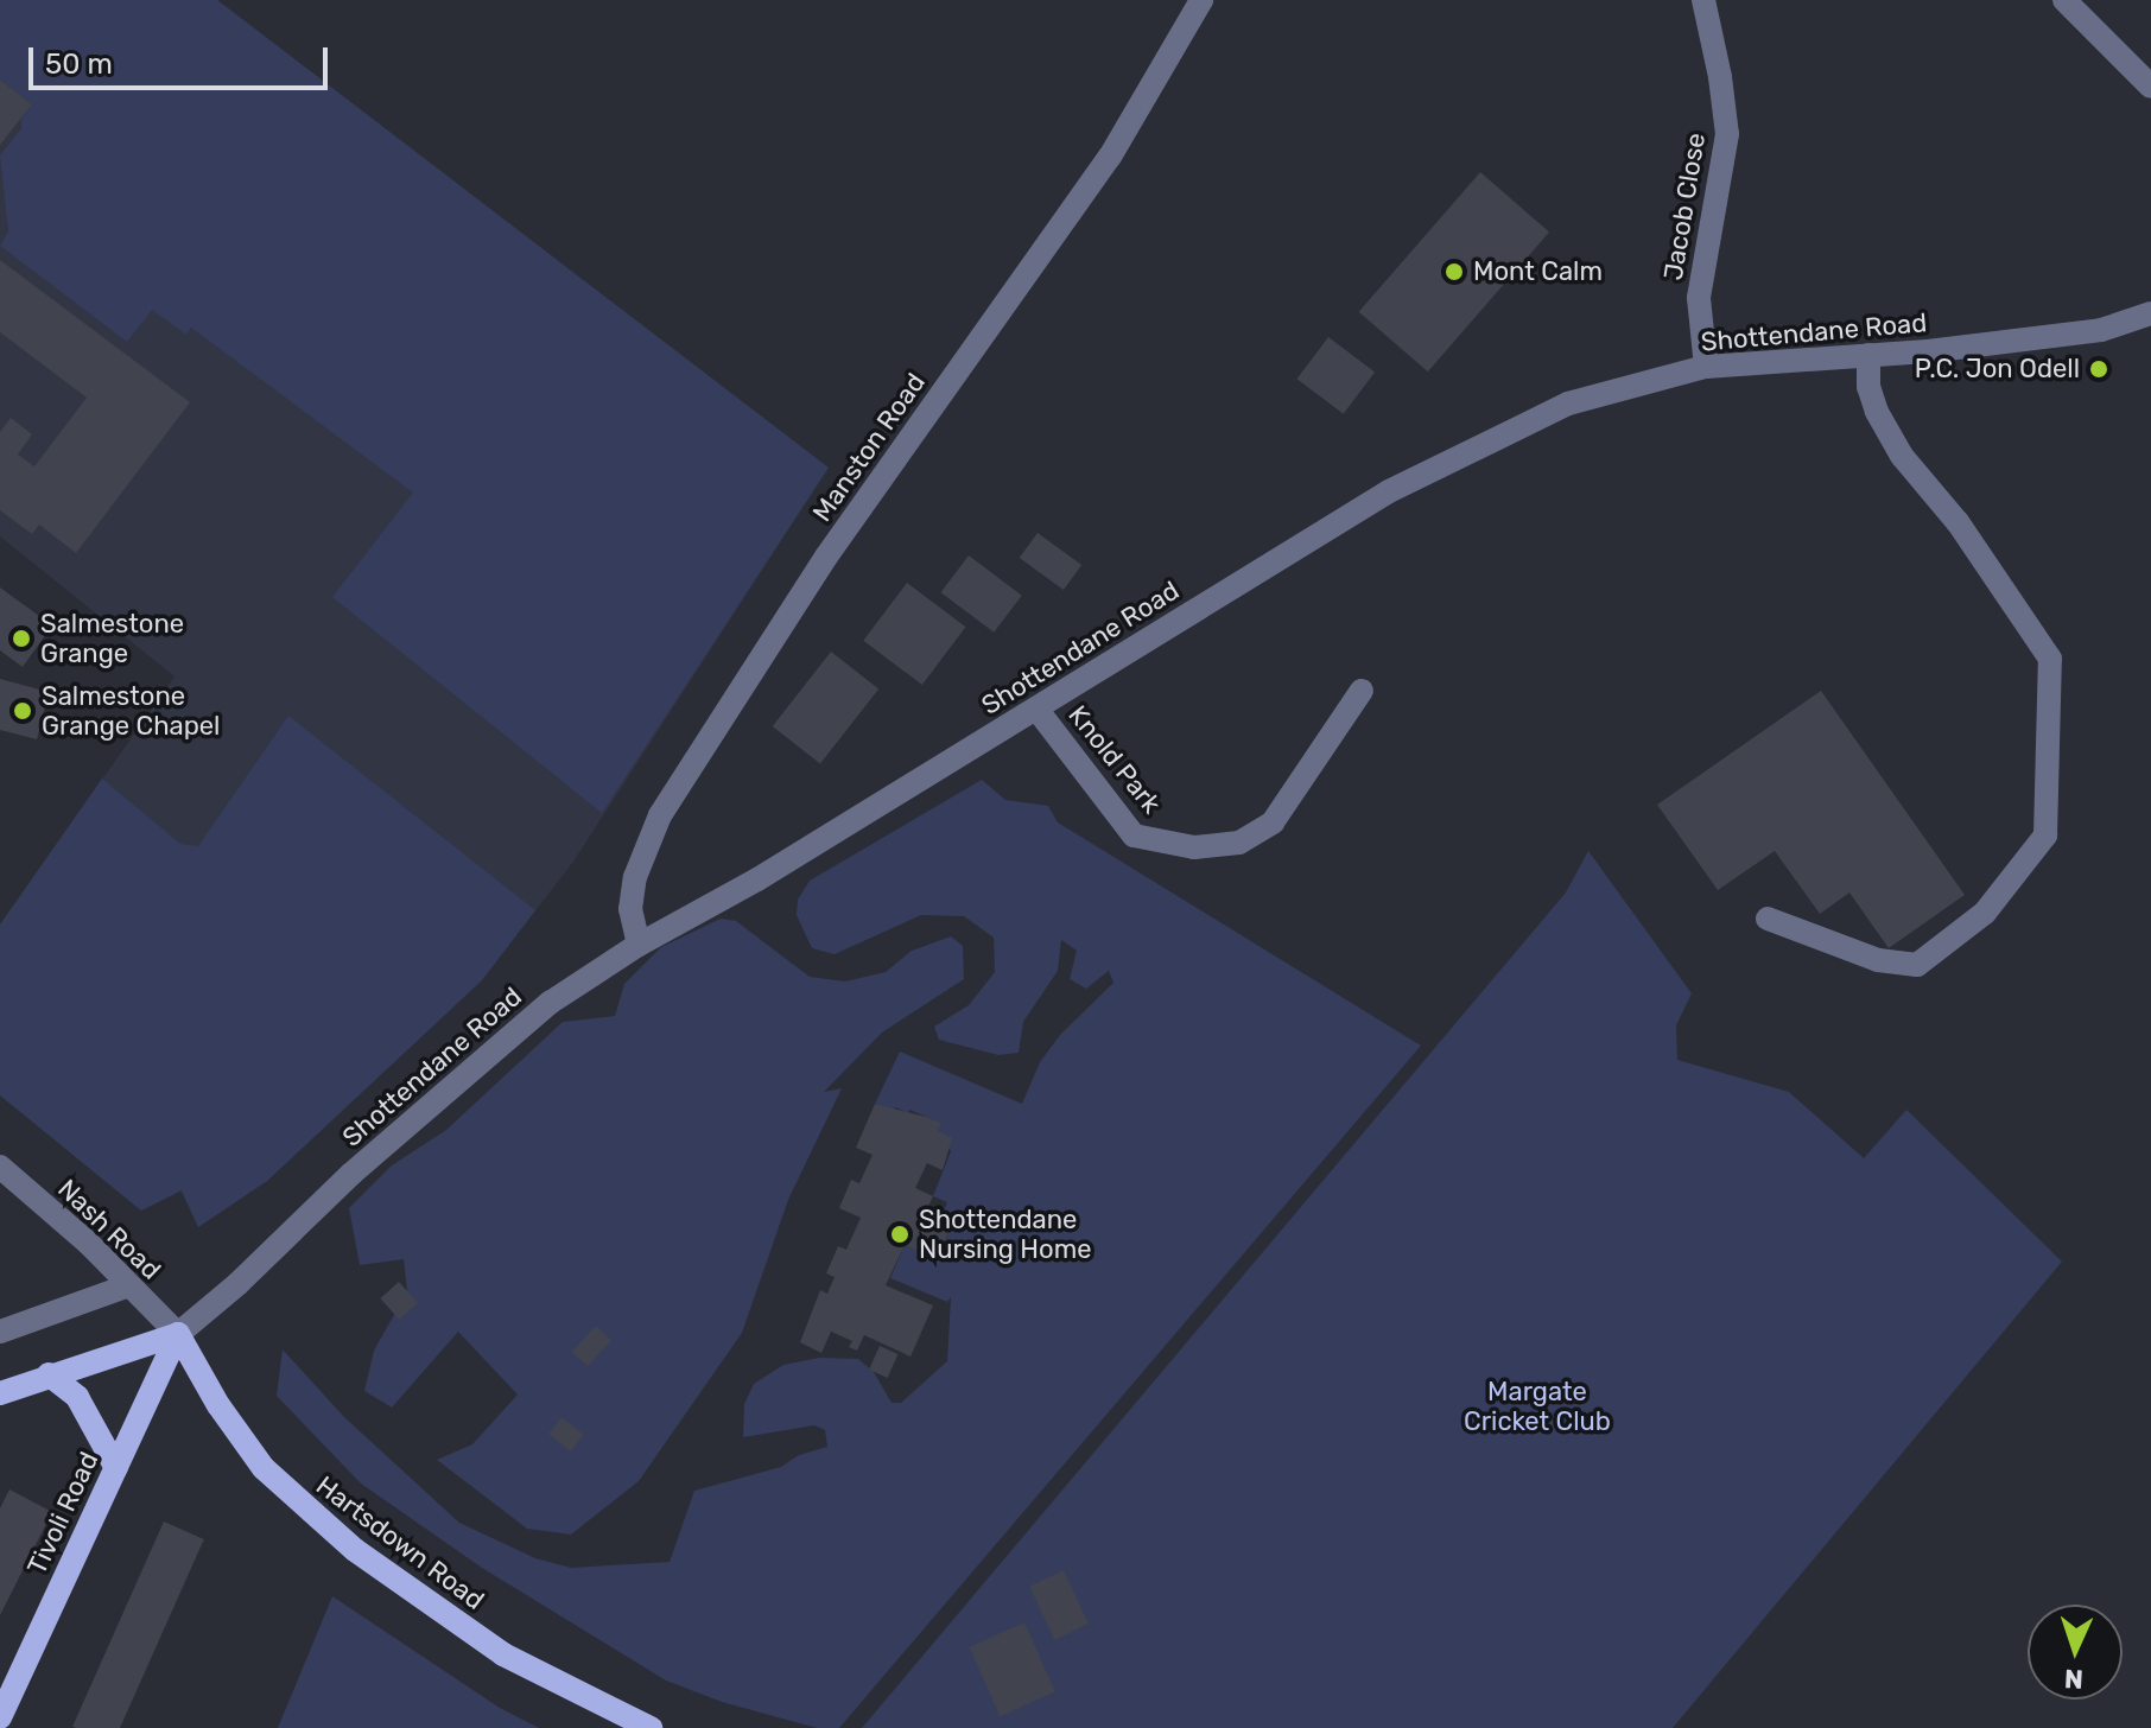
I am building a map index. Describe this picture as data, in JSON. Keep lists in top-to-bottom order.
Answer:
{
  "streets": {
    "main road": ["Tivoli Road", "Hartsdown Road"],
    "street": [
      "Jacob Close",
      "Shottendane Road",
      "Manston Road",
      "Knold Park",
      "Nash Road"
    ]
  },
  "crossings": [
    ["Jacob Close", "Shottendane Road"],
    ["Shottendane Road", "Manston Road"],
    ["Shottendane Road", "Knold Park"],
    ["Shottendane Road", "Nash Road"],
    ["Shottendane Road", "Tivoli Road"],
    ["Shottendane Road", "Hartsdown Road"],
    ["Nash Road", "Tivoli Road"],
    ["Nash Road", "Hartsdown Road"],
    ["Tivoli Road", "Hartsdown Road"]
  ],
  "parks": ["Margate Cricket Club"],
  "places": [
    "Mont Calm",
    "P.C. Jon Odell",
    "Salmestone Grange",
    "Salmestone Grange Chapel",
    "Shottendane Nursing Home"
  ],
  "scale_bar": "50 m",
  "north": "bottom"
}
